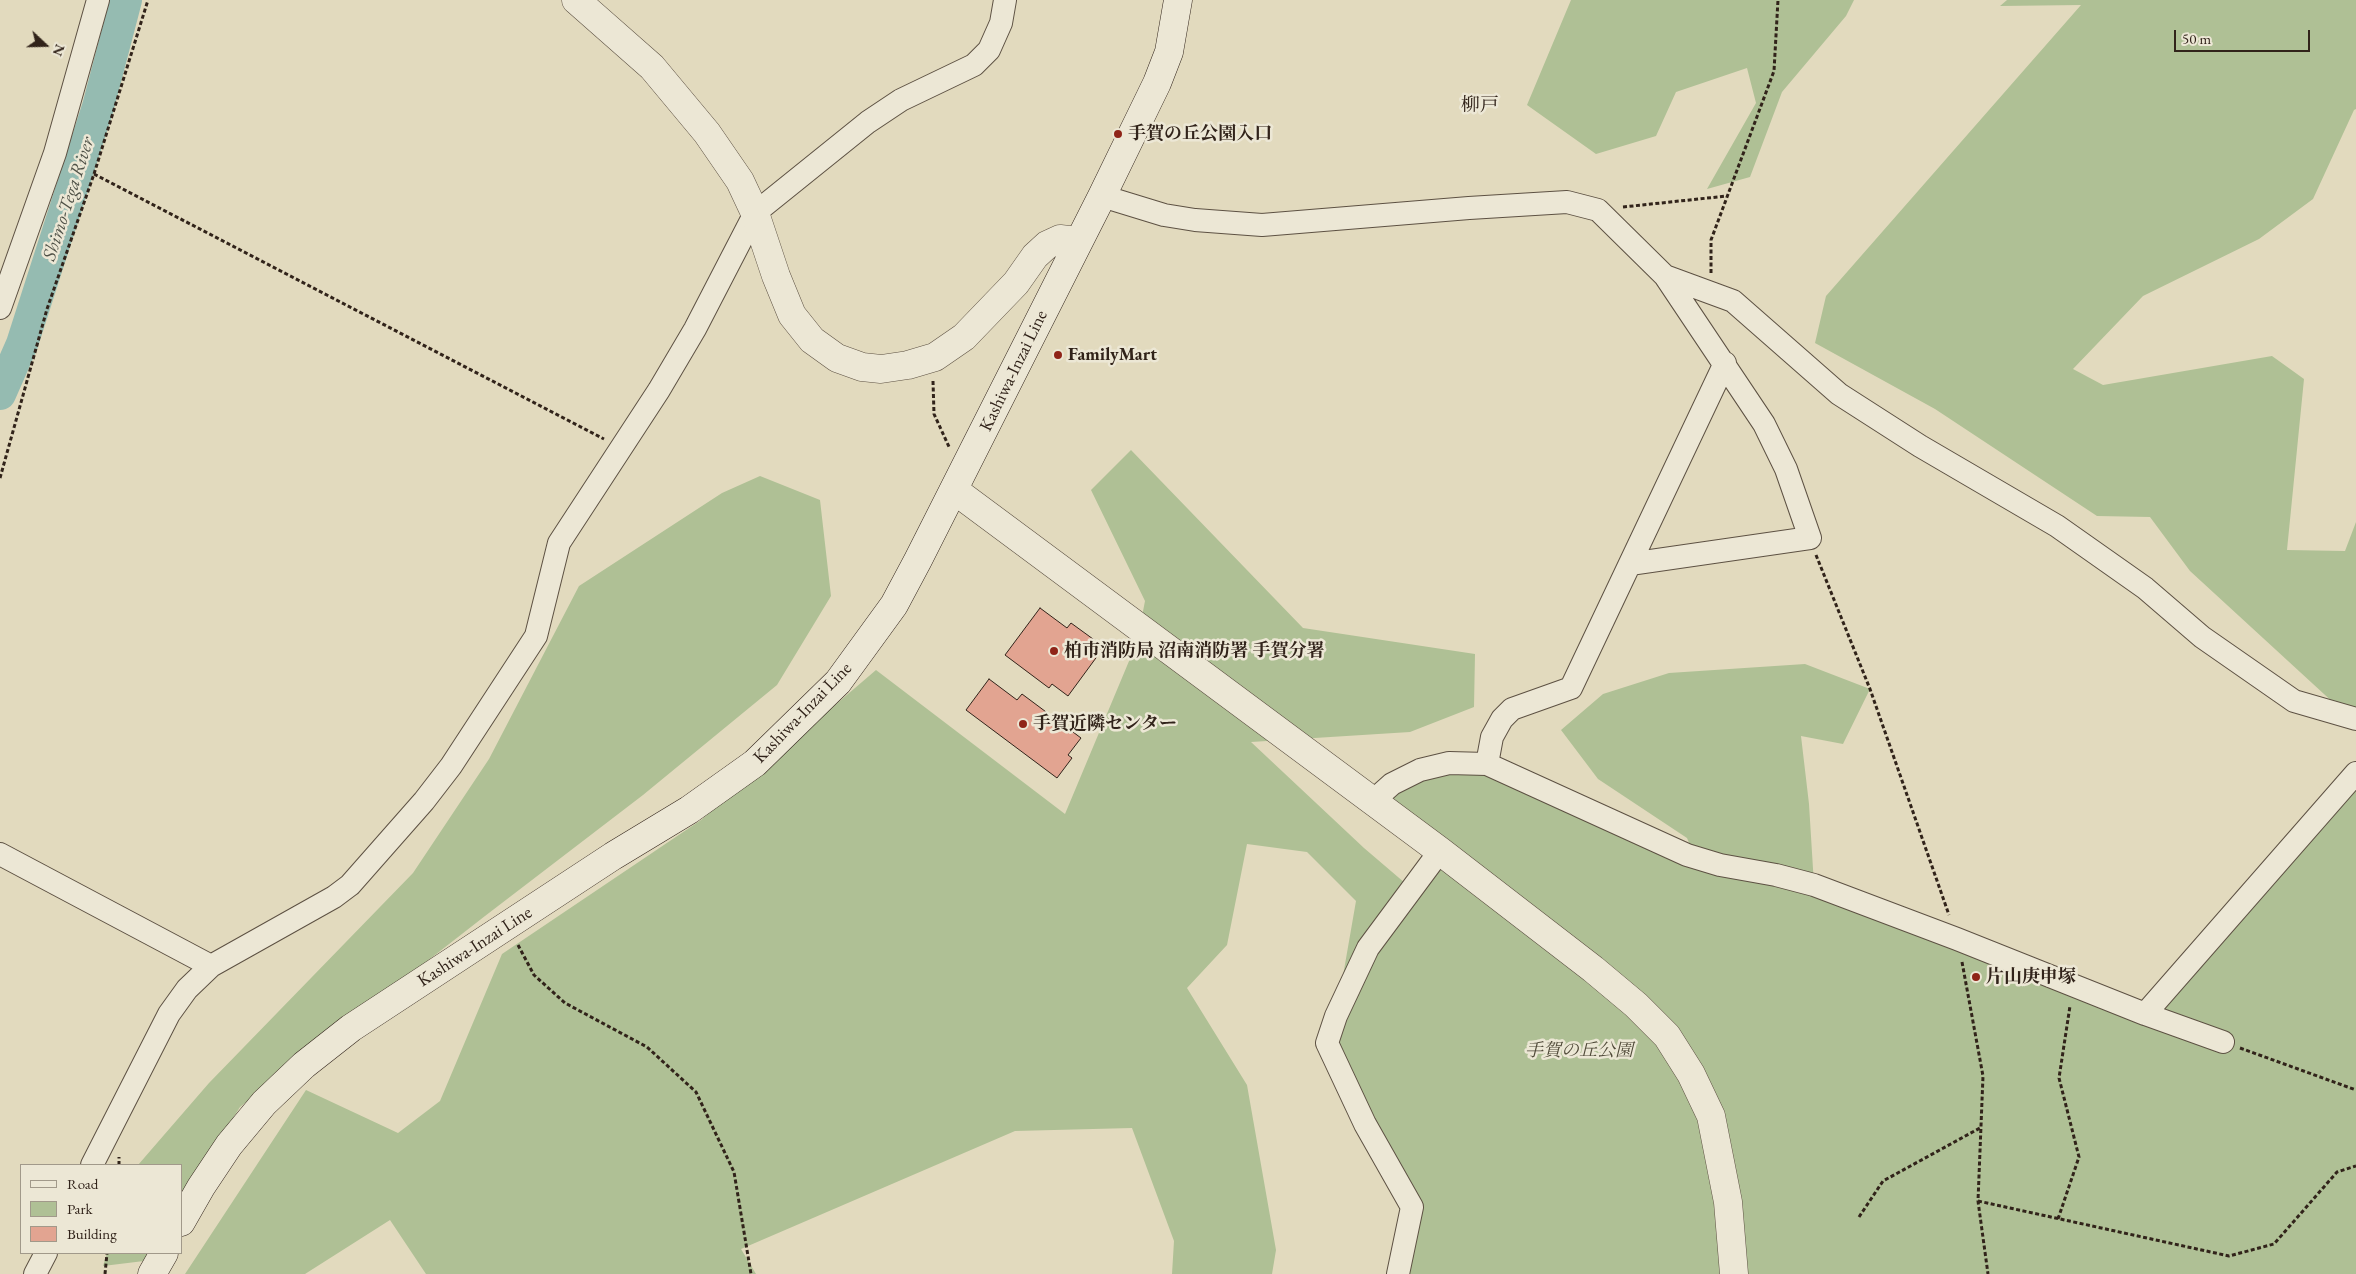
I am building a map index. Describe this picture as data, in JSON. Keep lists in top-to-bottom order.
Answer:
{
  "streets": {
    "street": ["Kashiwa-Inzai Line"]
  },
  "districts": ["柳戸"],
  "water": ["Shimo-Tega River"],
  "parks": ["手賀の丘公園"],
  "places": [
    "手賀の丘公園入口",
    "FamilyMart",
    "柏市消防局 沼南消防署 手賀分署",
    "手賀近隣センター",
    "片山庚申塚"
  ],
  "legend": ["Road", "Park", "Building"],
  "scale_bar": "50 m",
  "north": "right"
}
